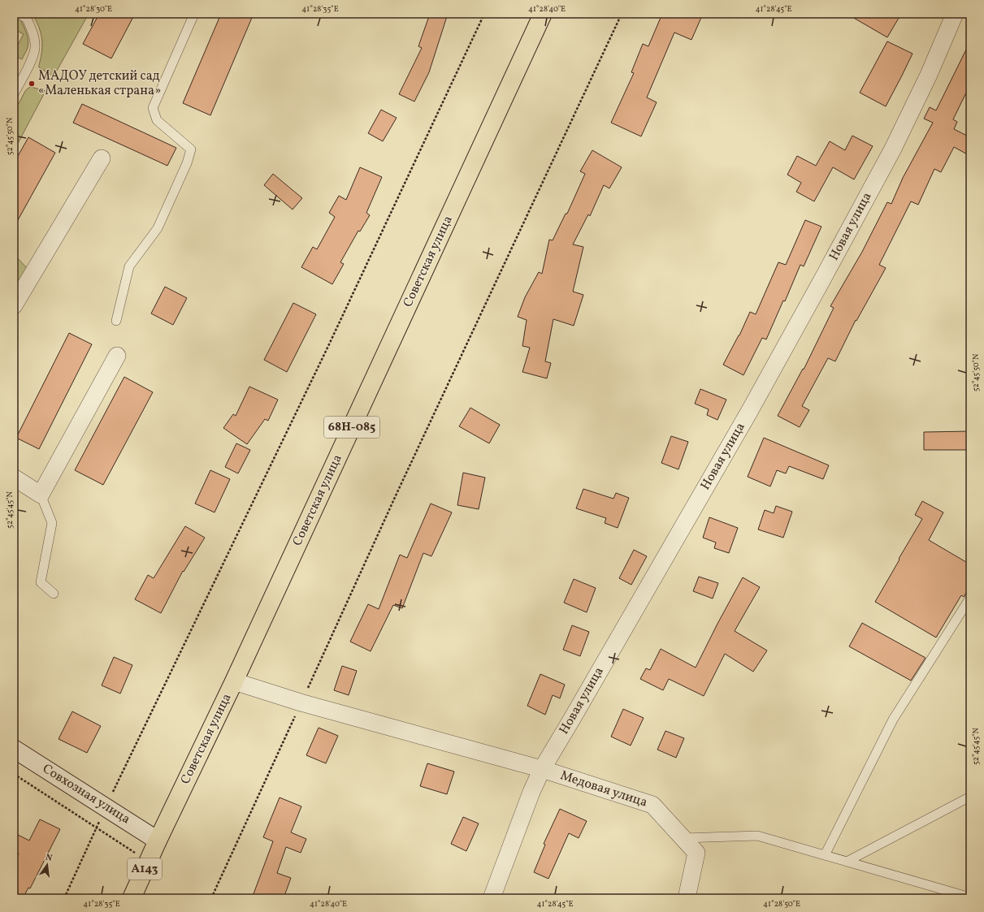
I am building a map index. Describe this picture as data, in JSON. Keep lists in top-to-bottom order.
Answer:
{
  "streets": {
    "main road": ["Советская улица", "68Н-085", "А143"],
    "street": ["Новая улица", "Медовая улица", "Совхозная улица"]
  },
  "crossings": [
    ["Новая улица", "Медовая улица"],
    ["Советская улица", "Медовая улица"],
    ["Советская улица", "Совхозная улица"]
  ],
  "places": ["МАДОУ детский сад «Маленькая страна»"],
  "north": "top",
  "coordinates": [
    "41°28'30\"E",
    "41°28'35\"E",
    "41°28'40\"E",
    "41°28'45\"E",
    "52°45'50\"N",
    "52°45'45\"N",
    "41°28'50\"E"
  ]
}
